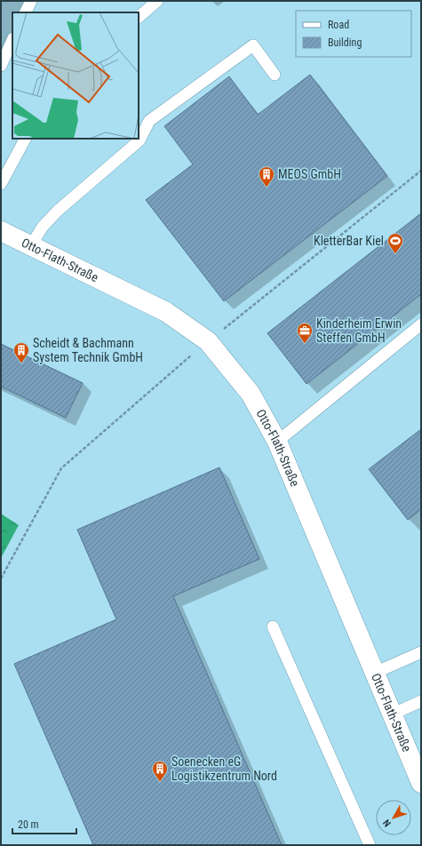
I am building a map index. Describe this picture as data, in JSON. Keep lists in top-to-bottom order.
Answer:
{
  "streets": {
    "street": ["Otto-Flath-Straße"]
  },
  "places": {
    "building": ["MEOS GmbH", "Scheidt & Bachmann System Technik GmbH", "Soenecken eG Logistikzentrum Nord"],
    "sports": ["KletterBar Kiel"],
    "office": ["Kinderheim Erwin Steffen GmbH"]
  },
  "legend": ["Road", "Building"],
  "scale_bar": "20 m",
  "north": "bottom left"
}
